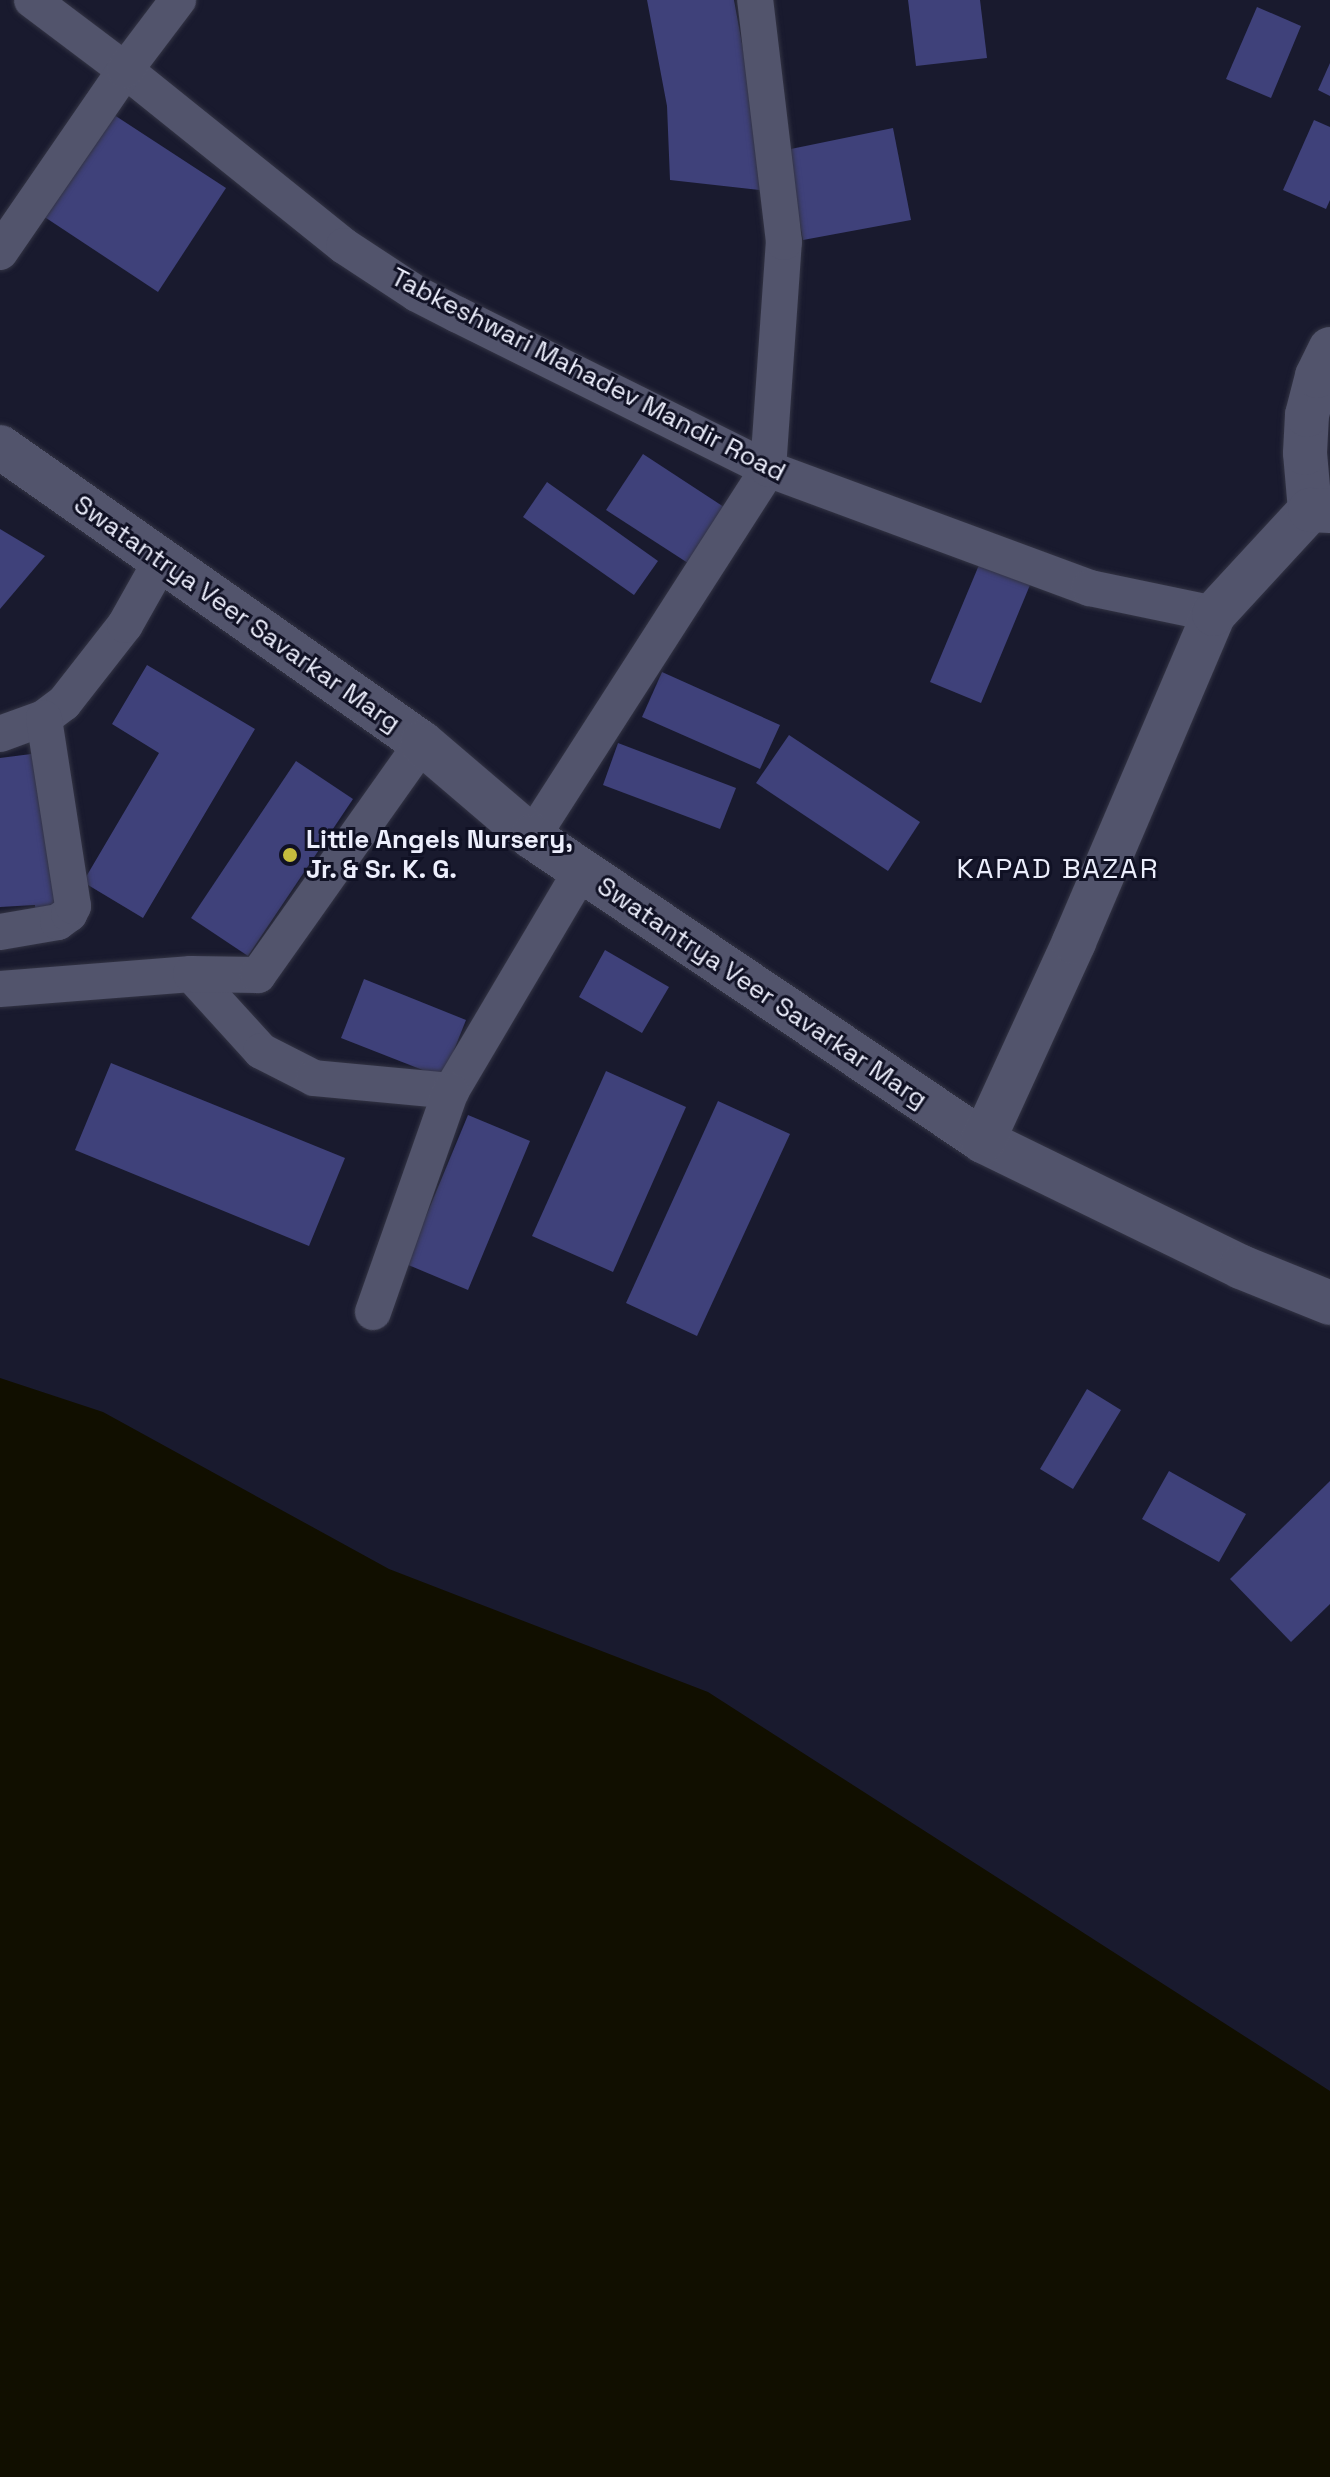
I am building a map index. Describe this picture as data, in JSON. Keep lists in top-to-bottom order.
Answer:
{
  "streets": {
    "street": ["Tabkeshwari Mahadev Mandir Road", "Swatantrya Veer Savarkar Marg"]
  },
  "districts": ["KAPAD BAZAR"],
  "places": ["Little Angels Nursery, Jr. & Sr. K. G."]
}
